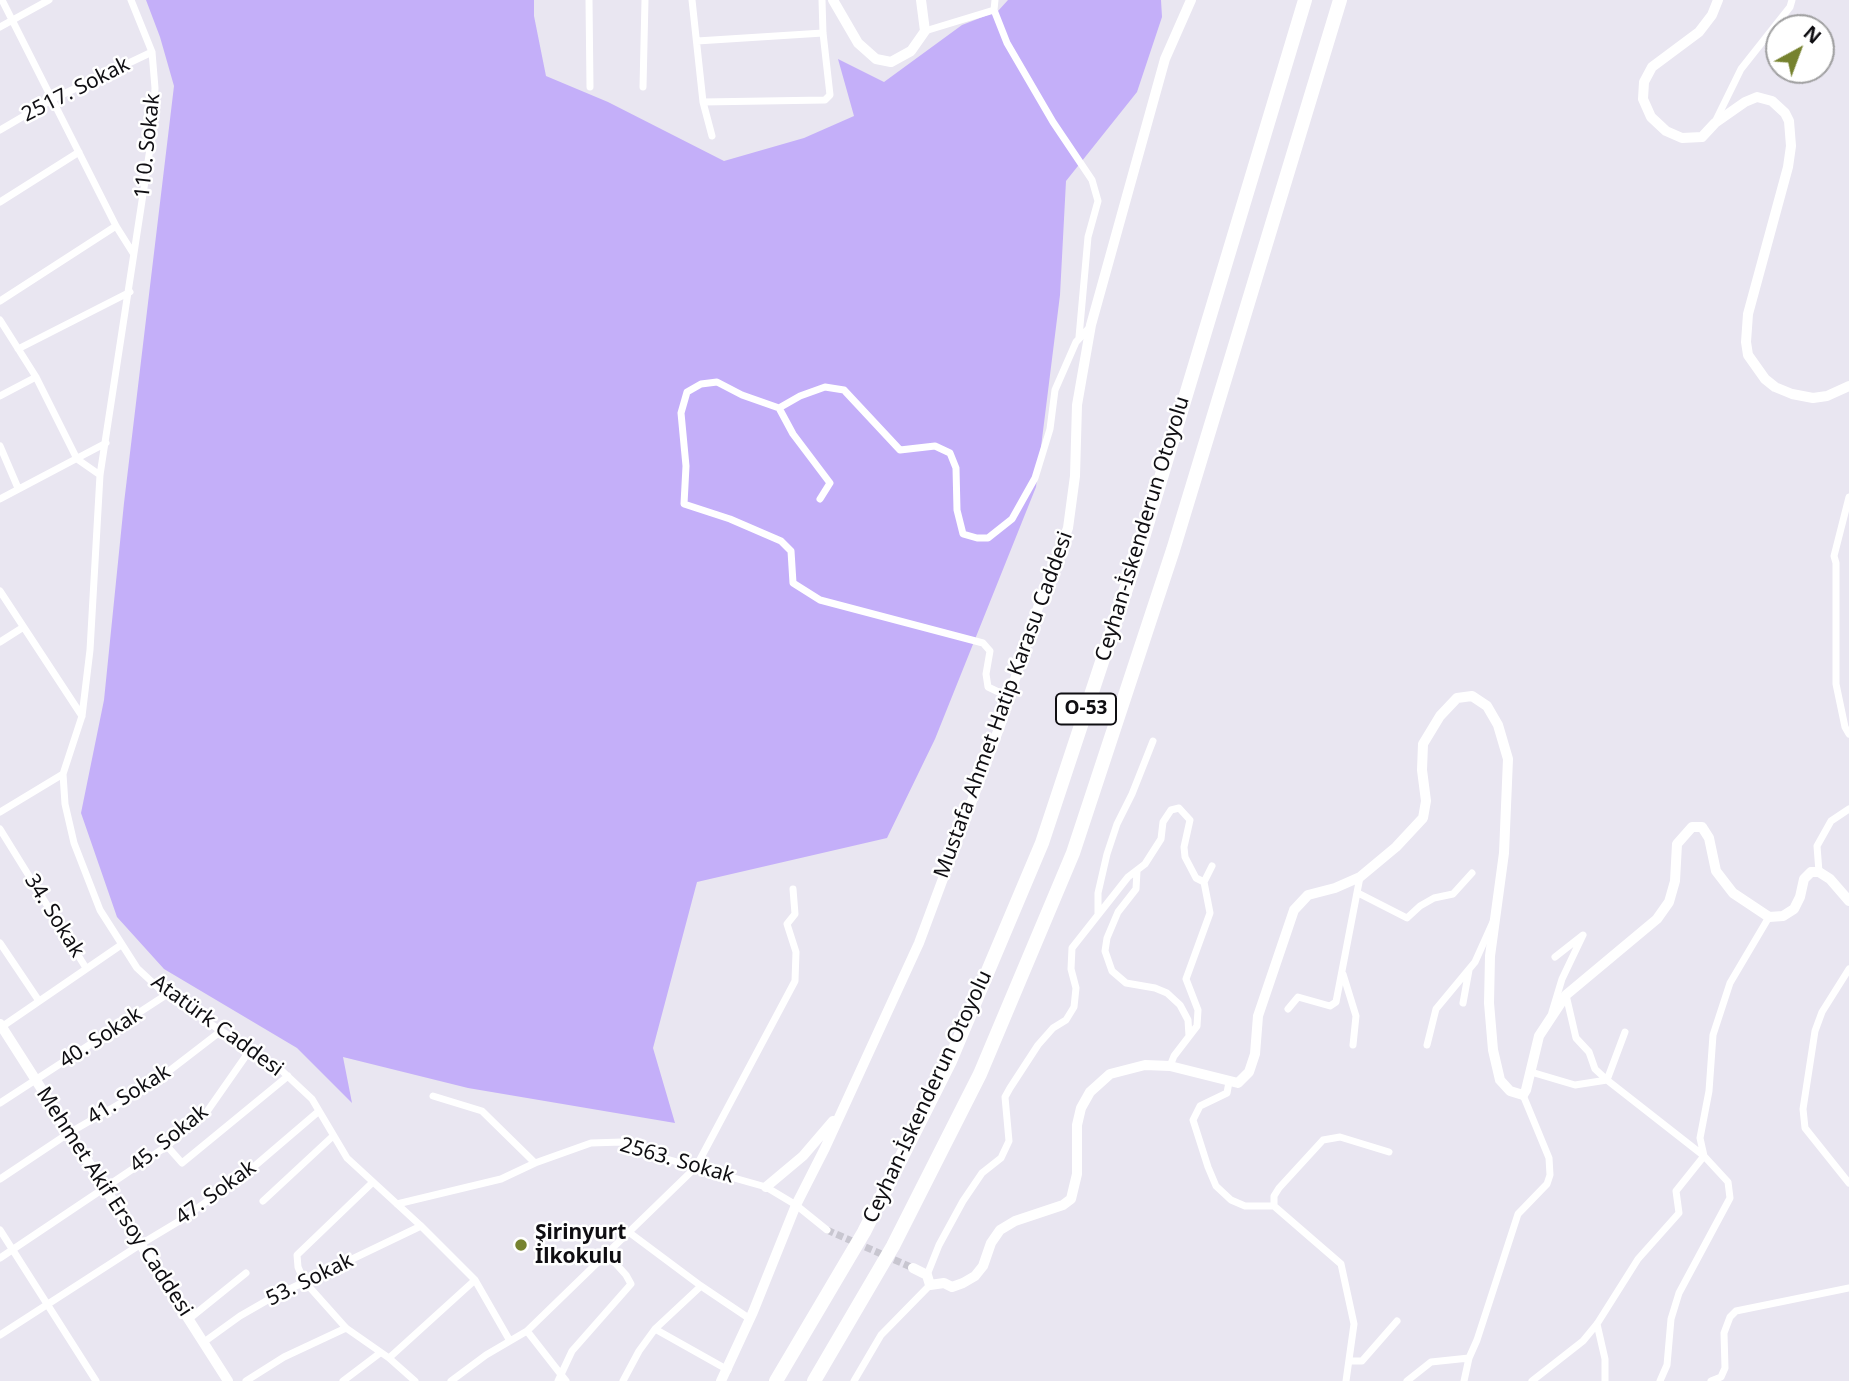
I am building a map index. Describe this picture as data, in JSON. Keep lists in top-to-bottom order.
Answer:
{
  "streets": {
    "highway": ["Ceyhan-İskenderun Otoyolu", "O-53"],
    "street": [
      "2517. Sokak",
      "110. Sokak",
      "Mustafa Ahmet Hatip Karasu Caddesi",
      "34. Sokak",
      "Atatürk Caddesi",
      "40. Sokak",
      "41. Sokak",
      "45. Sokak",
      "2563. Sokak",
      "47. Sokak",
      "Mehmet Akif Ersoy Caddesi",
      "53. Sokak"
    ]
  },
  "crossings": [
    ["2517. Sokak", "110. Sokak"],
    ["110. Sokak", "Atatürk Caddesi"],
    ["Mustafa Ahmet Hatip Karasu Caddesi", "2563. Sokak"],
    ["Atatürk Caddesi", "40. Sokak"],
    ["Atatürk Caddesi", "41. Sokak"],
    ["Atatürk Caddesi", "45. Sokak"],
    ["Atatürk Caddesi", "2563. Sokak"],
    ["Atatürk Caddesi", "47. Sokak"],
    ["Atatürk Caddesi", "53. Sokak"],
    ["40. Sokak", "Mehmet Akif Ersoy Caddesi"],
    ["41. Sokak", "Mehmet Akif Ersoy Caddesi"],
    ["45. Sokak", "Mehmet Akif Ersoy Caddesi"],
    ["47. Sokak", "Mehmet Akif Ersoy Caddesi"],
    ["Mehmet Akif Ersoy Caddesi", "53. Sokak"]
  ],
  "places": ["Şirinyurt İlkokulu"],
  "north": "top right"
}
